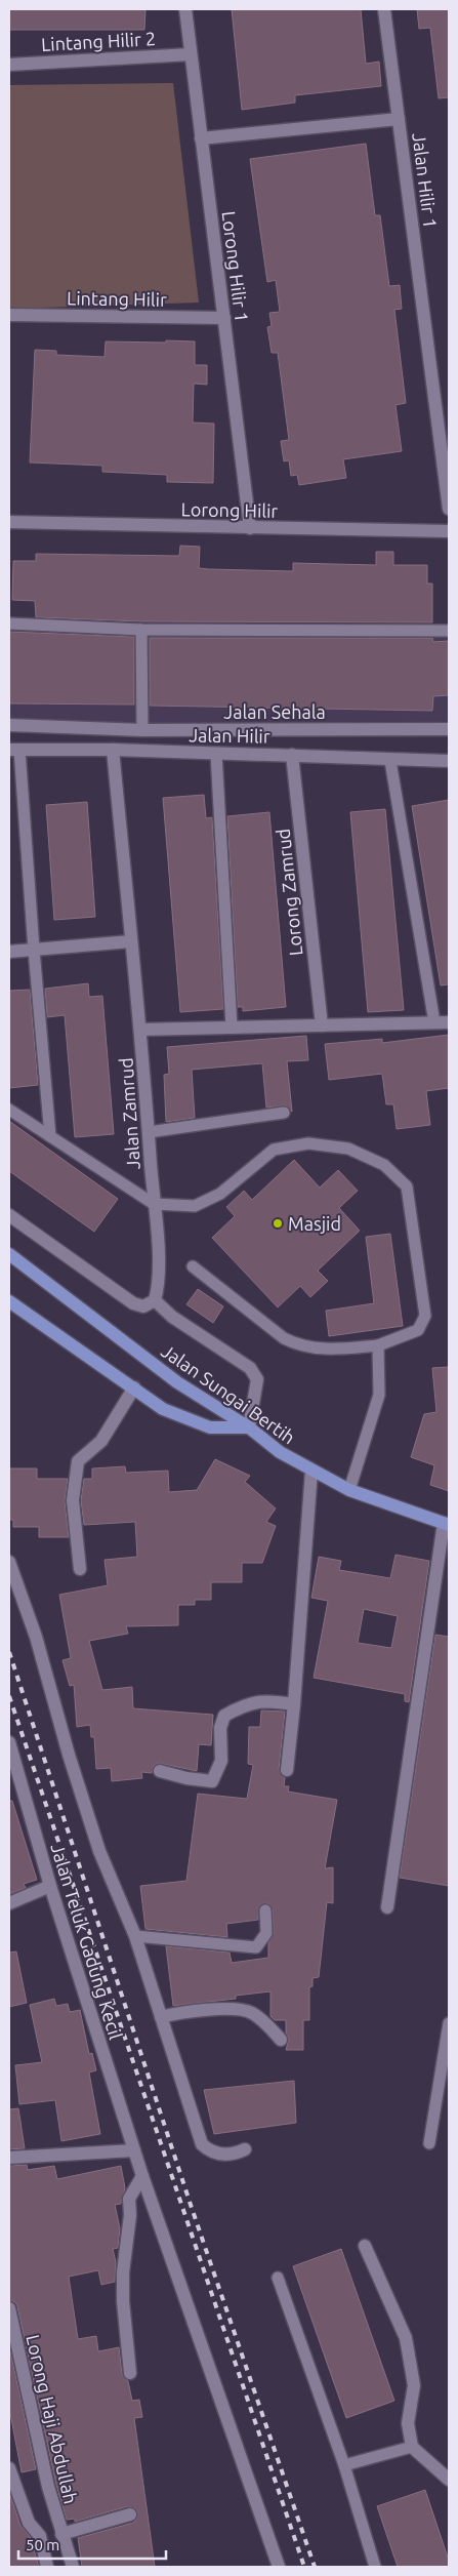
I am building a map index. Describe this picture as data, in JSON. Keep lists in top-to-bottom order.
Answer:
{
  "streets": {
    "main road": ["Jalan Sungai Bertih"],
    "street": [
      "Lintang Hilir 2",
      "Jalan Hilir 1",
      "Lorong Hilir 1",
      "Lintang Hilir",
      "Lorong Hilir",
      "Jalan Sehala",
      "Jalan Hilir",
      "Lorong Zamrud",
      "Jalan Zamrud",
      "Jalan Teluk Gadung Kecil",
      "Lorong Haji Abdullah"
    ]
  },
  "crossings": [
    ["Lintang Hilir 2", "Lorong Hilir 1"],
    ["Lorong Hilir 1", "Lintang Hilir"],
    ["Lorong Hilir 1", "Lorong Hilir"],
    ["Jalan Hilir", "Lorong Zamrud"],
    ["Jalan Hilir", "Jalan Zamrud"]
  ],
  "places": ["Masjid"],
  "scale_bar": "50 m"
}
